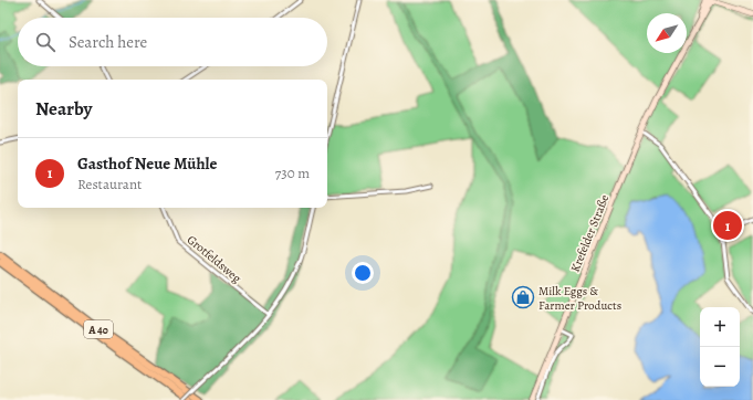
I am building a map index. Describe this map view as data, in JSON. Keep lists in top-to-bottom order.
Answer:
{
  "streets": {
    "highway": ["A 40"],
    "main road": ["Krefelder Straße"],
    "street": ["Grotfeldsweg"]
  },
  "places": {
    "shop": ["Milk Eggs & Farmer Products"]
  },
  "north": "bottom left",
  "page": {
    "search": "Search here",
    "heading": "Nearby",
    "list": [
      {
        "mark": "1",
        "name": "Gasthof Neue Mühle",
        "note": "Restaurant",
        "value": "730 m"
      }
    ],
    "pins": "1",
    "map_buttons": ["+", "−"]
  }
}
